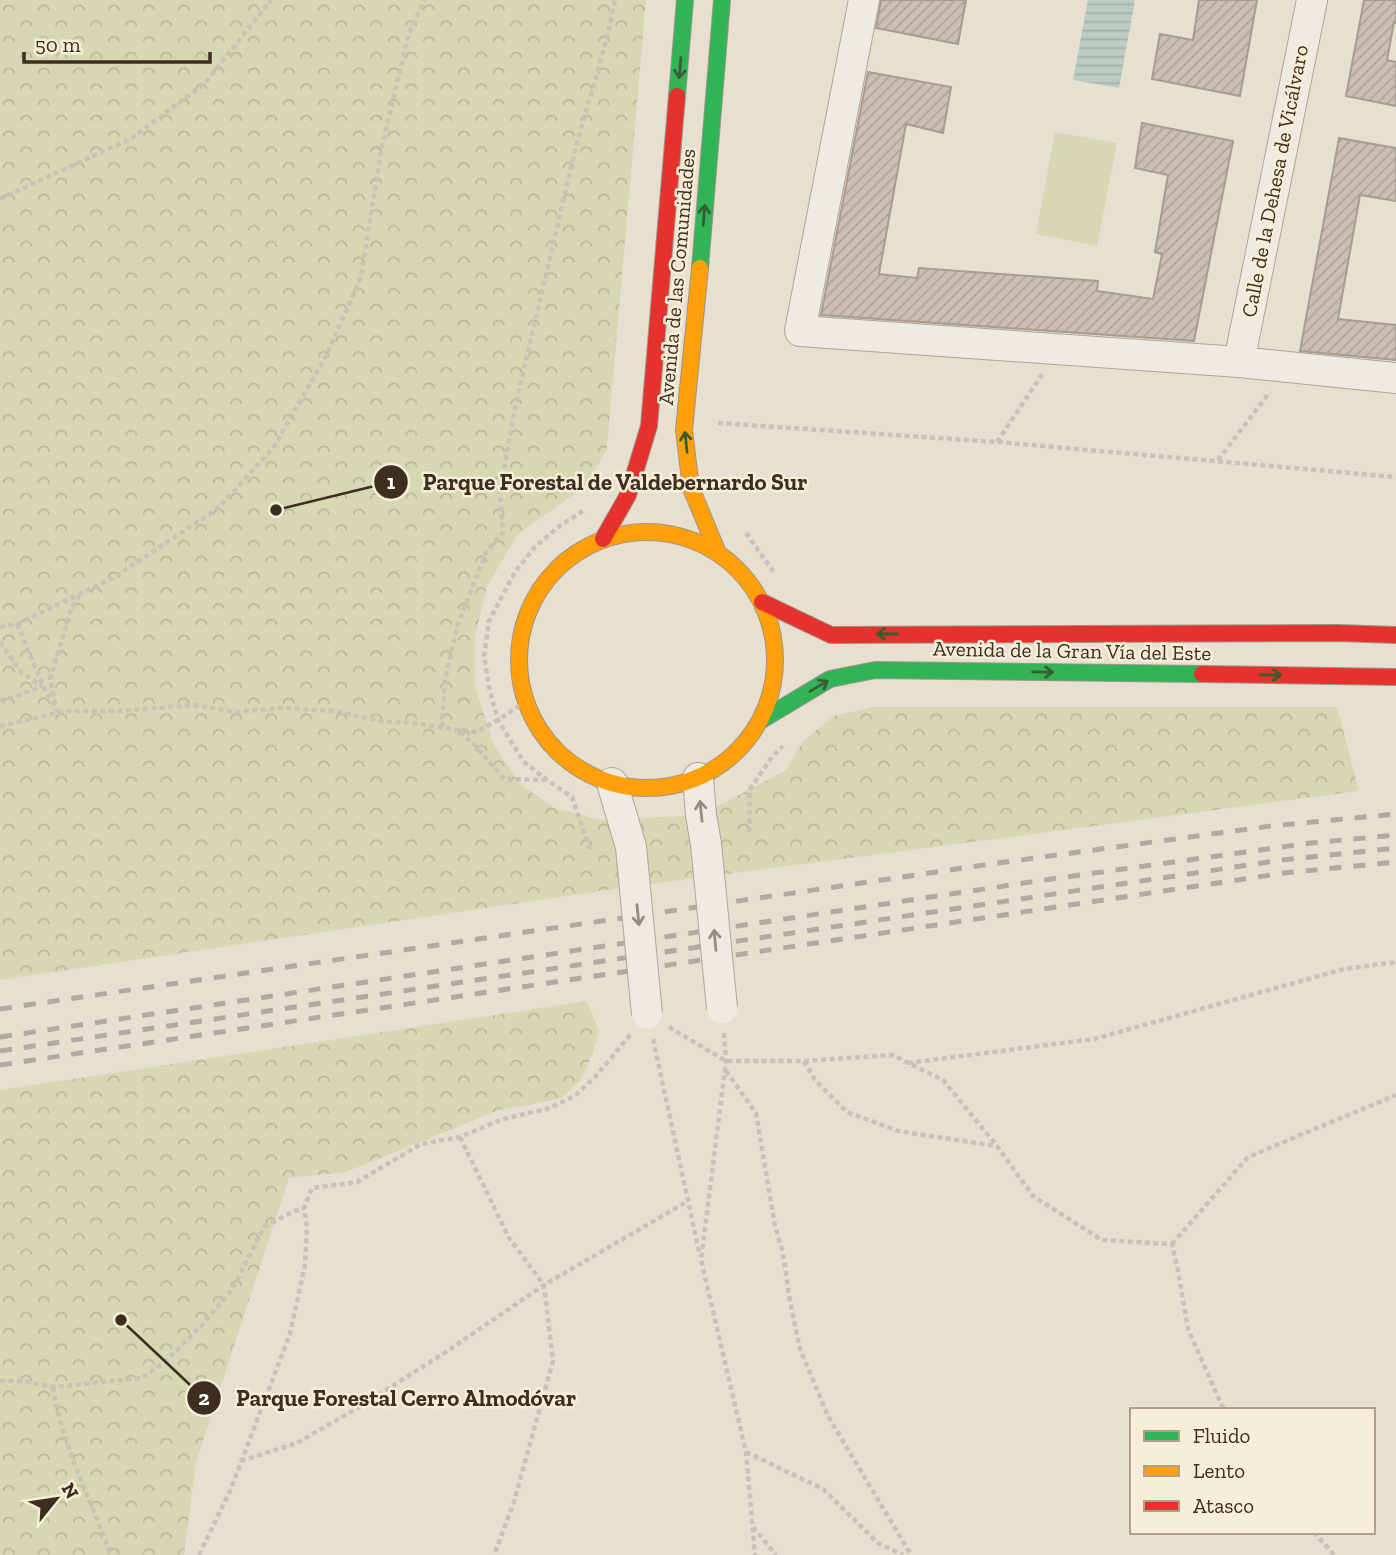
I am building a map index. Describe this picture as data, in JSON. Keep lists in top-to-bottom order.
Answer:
{
  "streets": {
    "street": ["Calle de la Dehesa de Vicálvaro", "Avenida de las Comunidades", "Avenida de la Gran Vía del Este"]
  },
  "places": ["Parque Forestal de Valdebernardo Sur", "Parque Forestal Cerro Almodóvar"],
  "legend": ["Fluido", "Lento", "Atasco"],
  "scale_bar": "50 m",
  "north": "top right"
}
